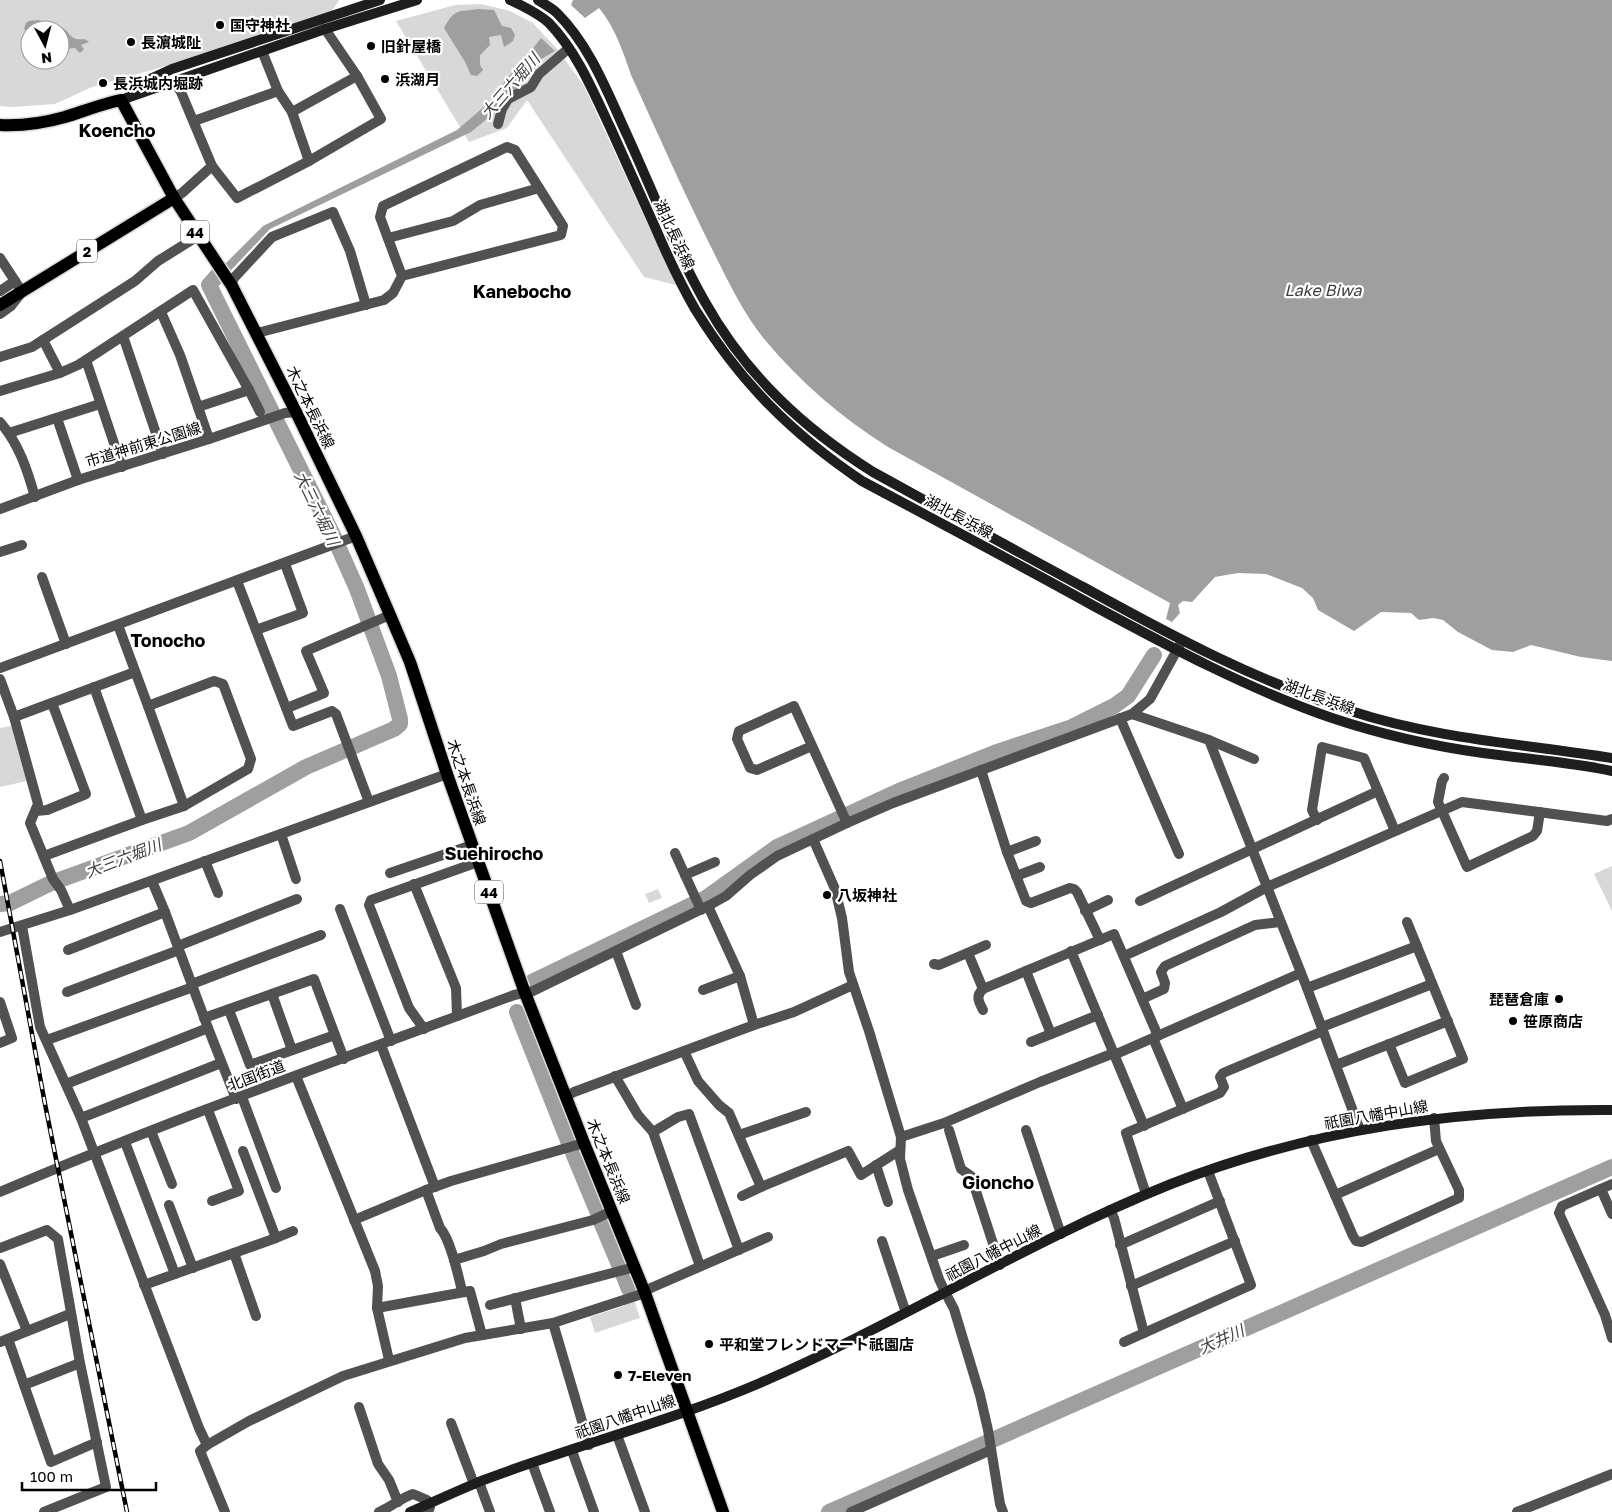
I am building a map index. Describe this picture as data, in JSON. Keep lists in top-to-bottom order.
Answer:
{
  "streets": {
    "main road": [
      "44",
      "湖北長浜線",
      "2",
      "木之本長浜線",
      "祇園八幡中山線"
    ],
    "street": ["市道神前東公園線", "北国街道"]
  },
  "crossings": [
    ["2", "木之本長浜線"],
    ["木之本長浜線", "市道神前東公園線"],
    ["木之本長浜線", "北国街道"],
    ["木之本長浜線", "祇園八幡中山線"]
  ],
  "districts": [
    "Koencho",
    "Kanebocho",
    "Tonocho",
    "Suehirocho",
    "Gioncho"
  ],
  "water": ["大三六堀川", "Lake Biwa", "大井川"],
  "places": [
    "国守神社",
    "長濵城阯",
    "旧針屋橋",
    "浜湖月",
    "長浜城内堀跡",
    "八坂神社",
    "琵琶倉庫",
    "笹原商店",
    "平和堂フレンドマート祇園店",
    "7-Eleven"
  ],
  "scale_bar": "100 m",
  "north": "bottom"
}
